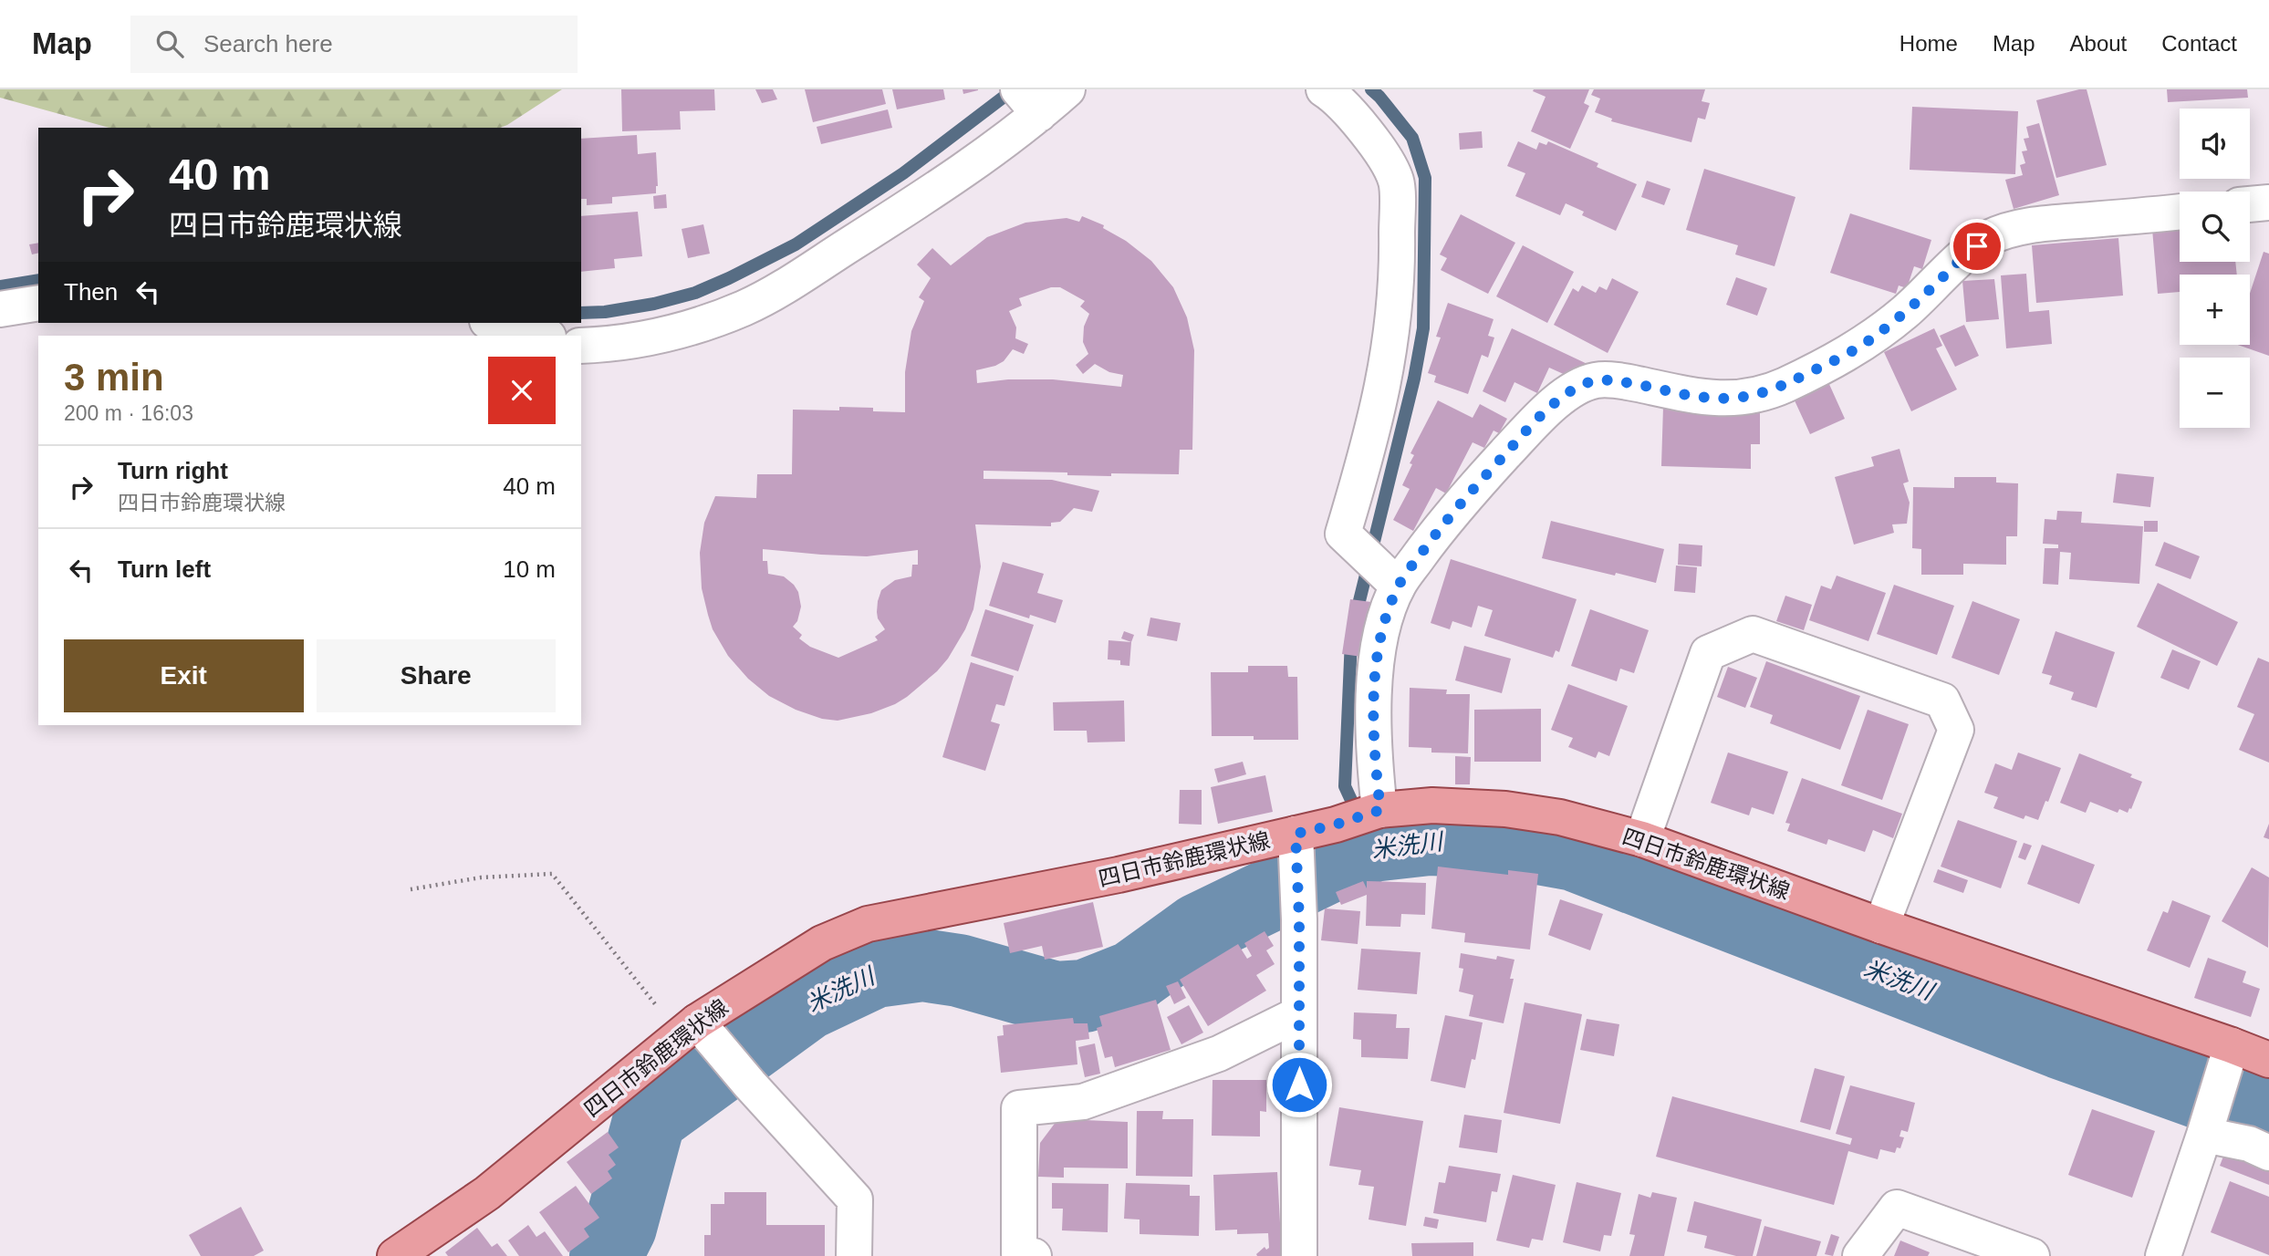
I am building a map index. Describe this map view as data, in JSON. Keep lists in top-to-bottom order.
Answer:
{
  "streets": {
    "main road": ["四日市鈴鹿環状線"]
  },
  "water": ["米洗川"],
  "page": {
    "header": "Map",
    "search": "Search here",
    "nav": [
      "Home",
      "Map",
      "About",
      "Contact"
    ],
    "map_buttons": ["+", "−"],
    "turn": ["40 m", "四日市鈴鹿環状線"],
    "then": "Then",
    "heading": ["3 min", "200 m · 16:03"],
    "list": [
      {
        "name": "Turn right",
        "note": "四日市鈴鹿環状線",
        "value": "40 m"
      },
      {
        "name": "Turn left",
        "value": "10 m"
      }
    ],
    "buttons": ["Exit", "Share"]
  }
}
